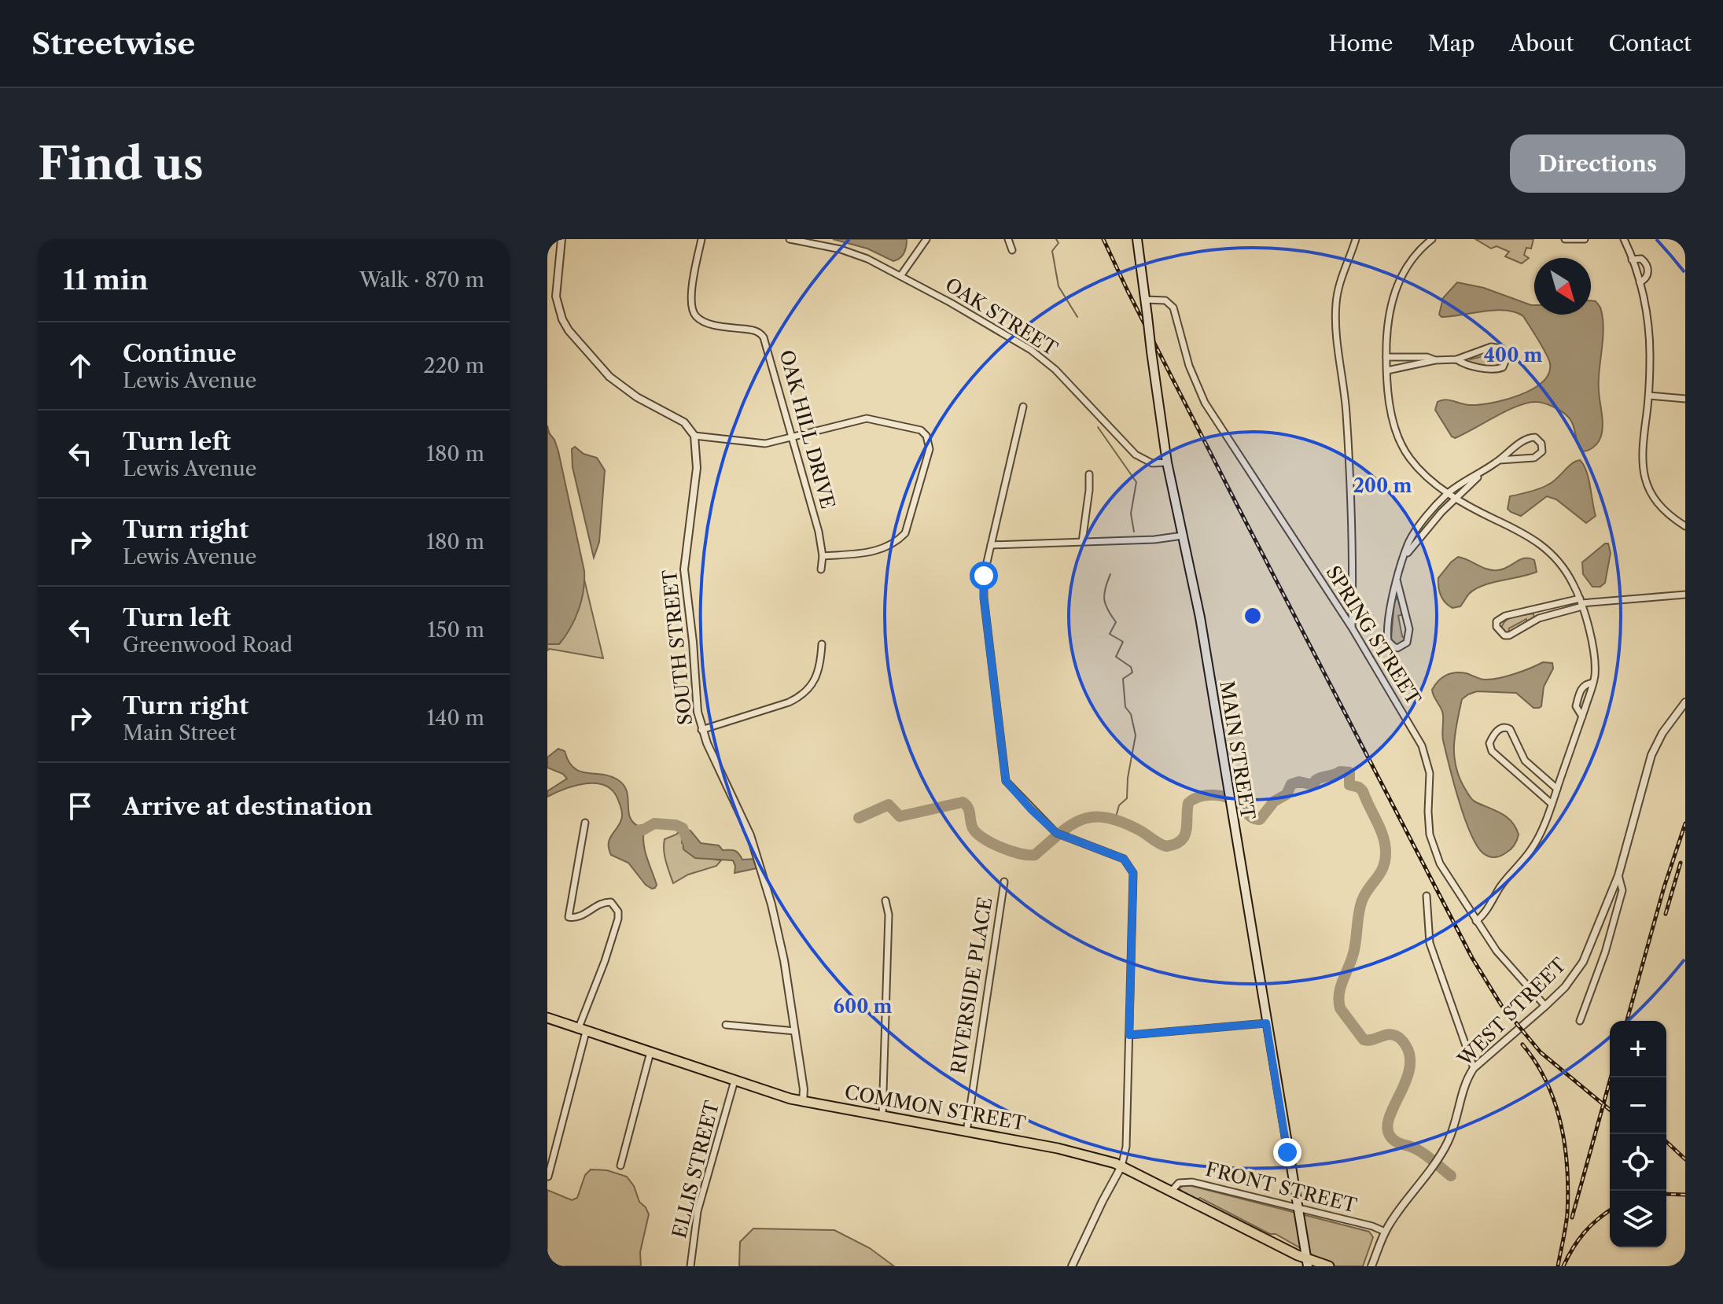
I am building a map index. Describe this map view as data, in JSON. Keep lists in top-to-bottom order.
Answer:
{
  "streets": {
    "main road": ["MAIN STREET", "COMMON STREET"],
    "street": [
      "OAK STREET",
      "OAK HILL DRIVE",
      "SPRING STREET",
      "SOUTH STREET",
      "RIVERSIDE PLACE",
      "WEST STREET",
      "ELLIS STREET",
      "FRONT STREET"
    ]
  },
  "crossings": [
    ["OAK STREET", "MAIN STREET"],
    ["SPRING STREET", "MAIN STREET"],
    ["SPRING STREET", "WEST STREET"],
    ["SOUTH STREET", "COMMON STREET"],
    ["MAIN STREET", "COMMON STREET"],
    ["MAIN STREET", "FRONT STREET"],
    ["RIVERSIDE PLACE", "COMMON STREET"],
    ["WEST STREET", "FRONT STREET"],
    ["COMMON STREET", "ELLIS STREET"],
    ["COMMON STREET", "FRONT STREET"]
  ],
  "north": "bottom right",
  "page": {
    "header": "Streetwise",
    "nav": [
      "Home",
      "Map",
      "About",
      "Contact"
    ],
    "buttons": "Directions",
    "title": "Find us",
    "heading": ["11 min", "Walk · 870 m"],
    "list": [
      ["Continue", "Lewis Avenue", "220 m"],
      ["Turn left", "Lewis Avenue", "180 m"],
      ["Turn right", "Lewis Avenue", "180 m"],
      ["Turn left", "Greenwood Road", "150 m"],
      ["Turn right", "Main Street", "140 m"],
      "Arrive at destination"
    ],
    "map_buttons": ["+", "−"]
  },
  "rings": ["400 m", "200 m", "600 m"]
}
